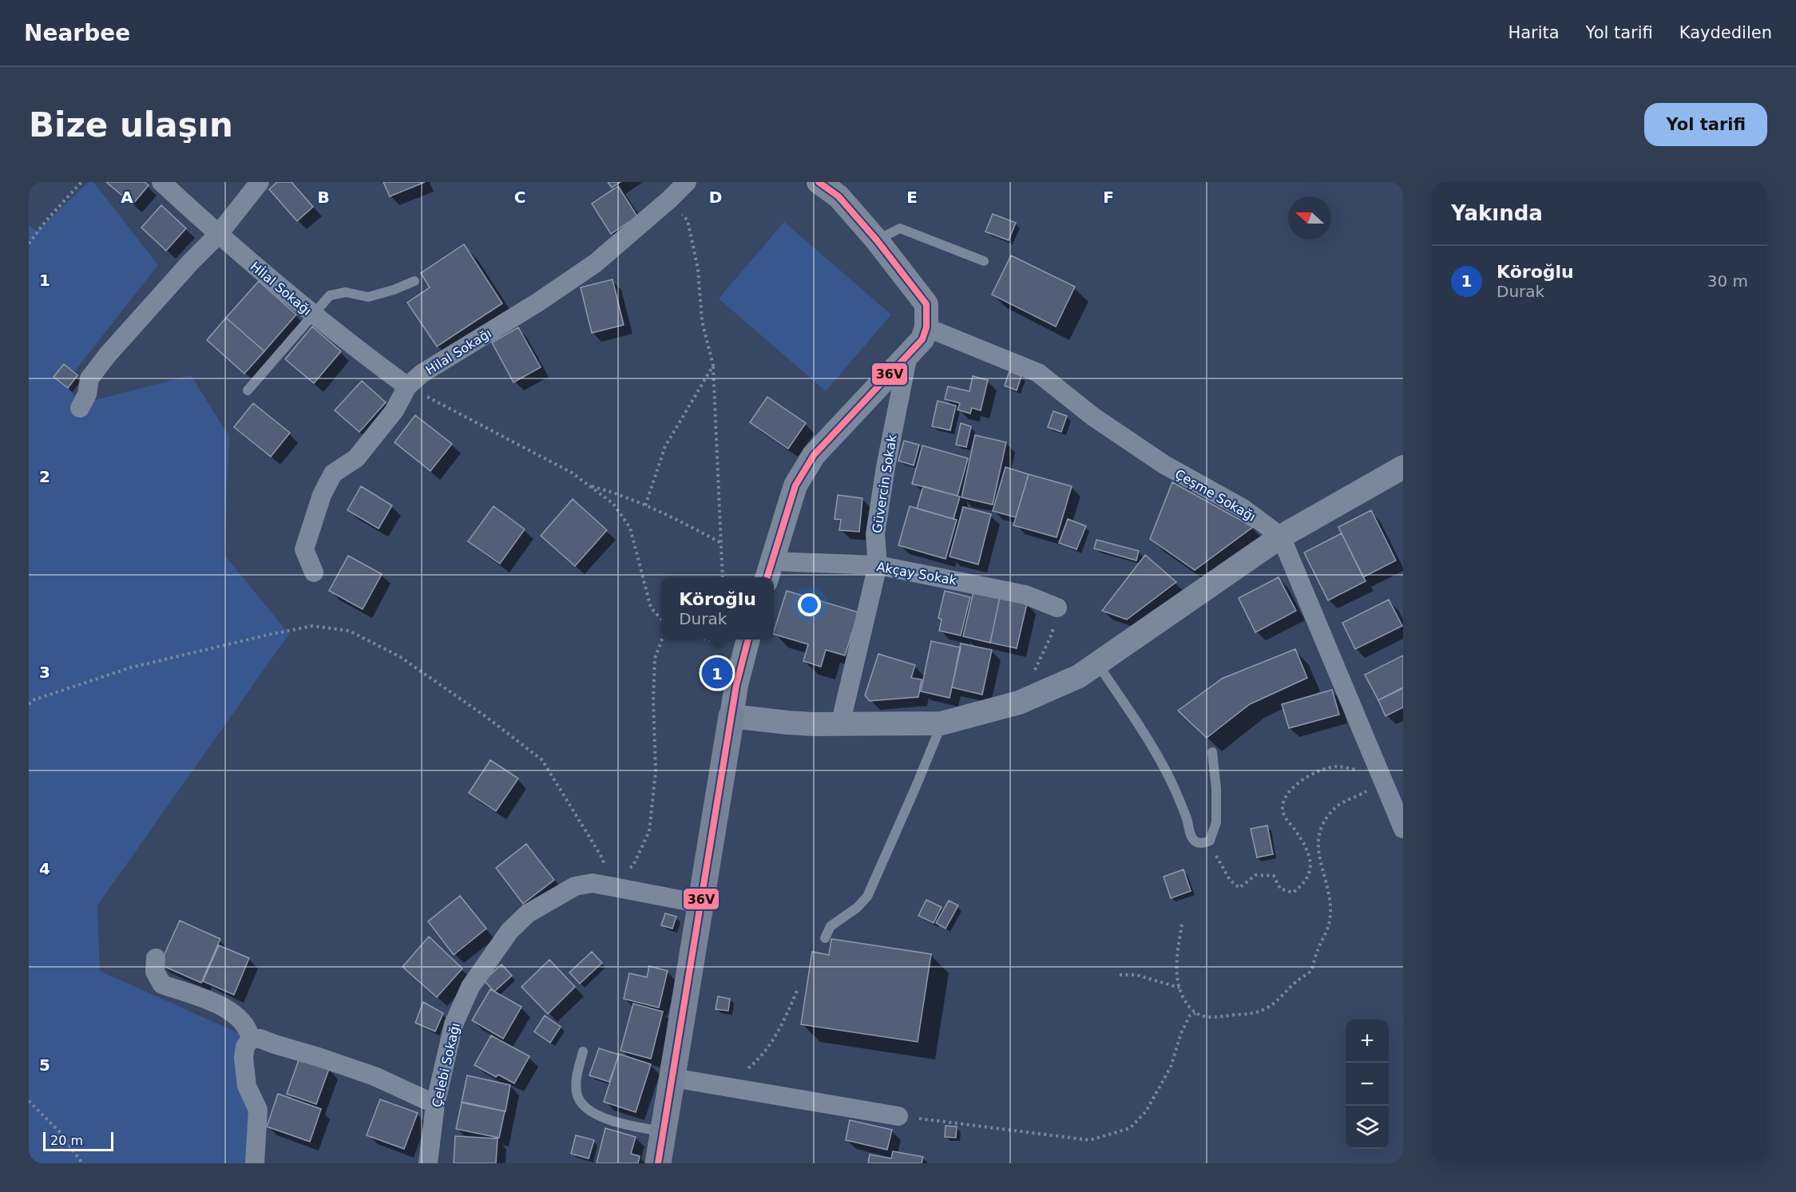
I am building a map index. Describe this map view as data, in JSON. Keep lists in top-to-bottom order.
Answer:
{
  "streets": {
    "street": [
      "Hİlal Sokağı",
      "Hilal Sokağı",
      "Güvercin Sokak",
      "Çeşme Sokağı",
      "Akçay Sokak",
      "Çelebi Sokağı"
    ]
  },
  "crossings": [
    ["Hİlal Sokağı", "Hilal Sokağı"],
    ["Güvercin Sokak", "Akçay Sokak"]
  ],
  "lines": ["transit line 36V"],
  "scale_bar": "20 m",
  "north": "left",
  "page": {
    "header": "Nearbee",
    "nav": ["Harita", "Yol tarifi", "Kaydedilen"],
    "buttons": "Yol tarifi",
    "title": "Bize ulaşın",
    "heading": "Yakında",
    "list": [
      {
        "mark": "1",
        "name": "Köroğlu",
        "note": "Durak",
        "value": "30 m"
      }
    ],
    "popup": ["Köroğlu", "Durak"],
    "pins": "1",
    "map_buttons": ["+", "−"],
    "scale": "20 m"
  },
  "grid": {
    "columns": [
      "A",
      "B",
      "C",
      "D",
      "E",
      "F"
    ],
    "rows": [
      "1",
      "2",
      "3",
      "4",
      "5"
    ]
  }
}
